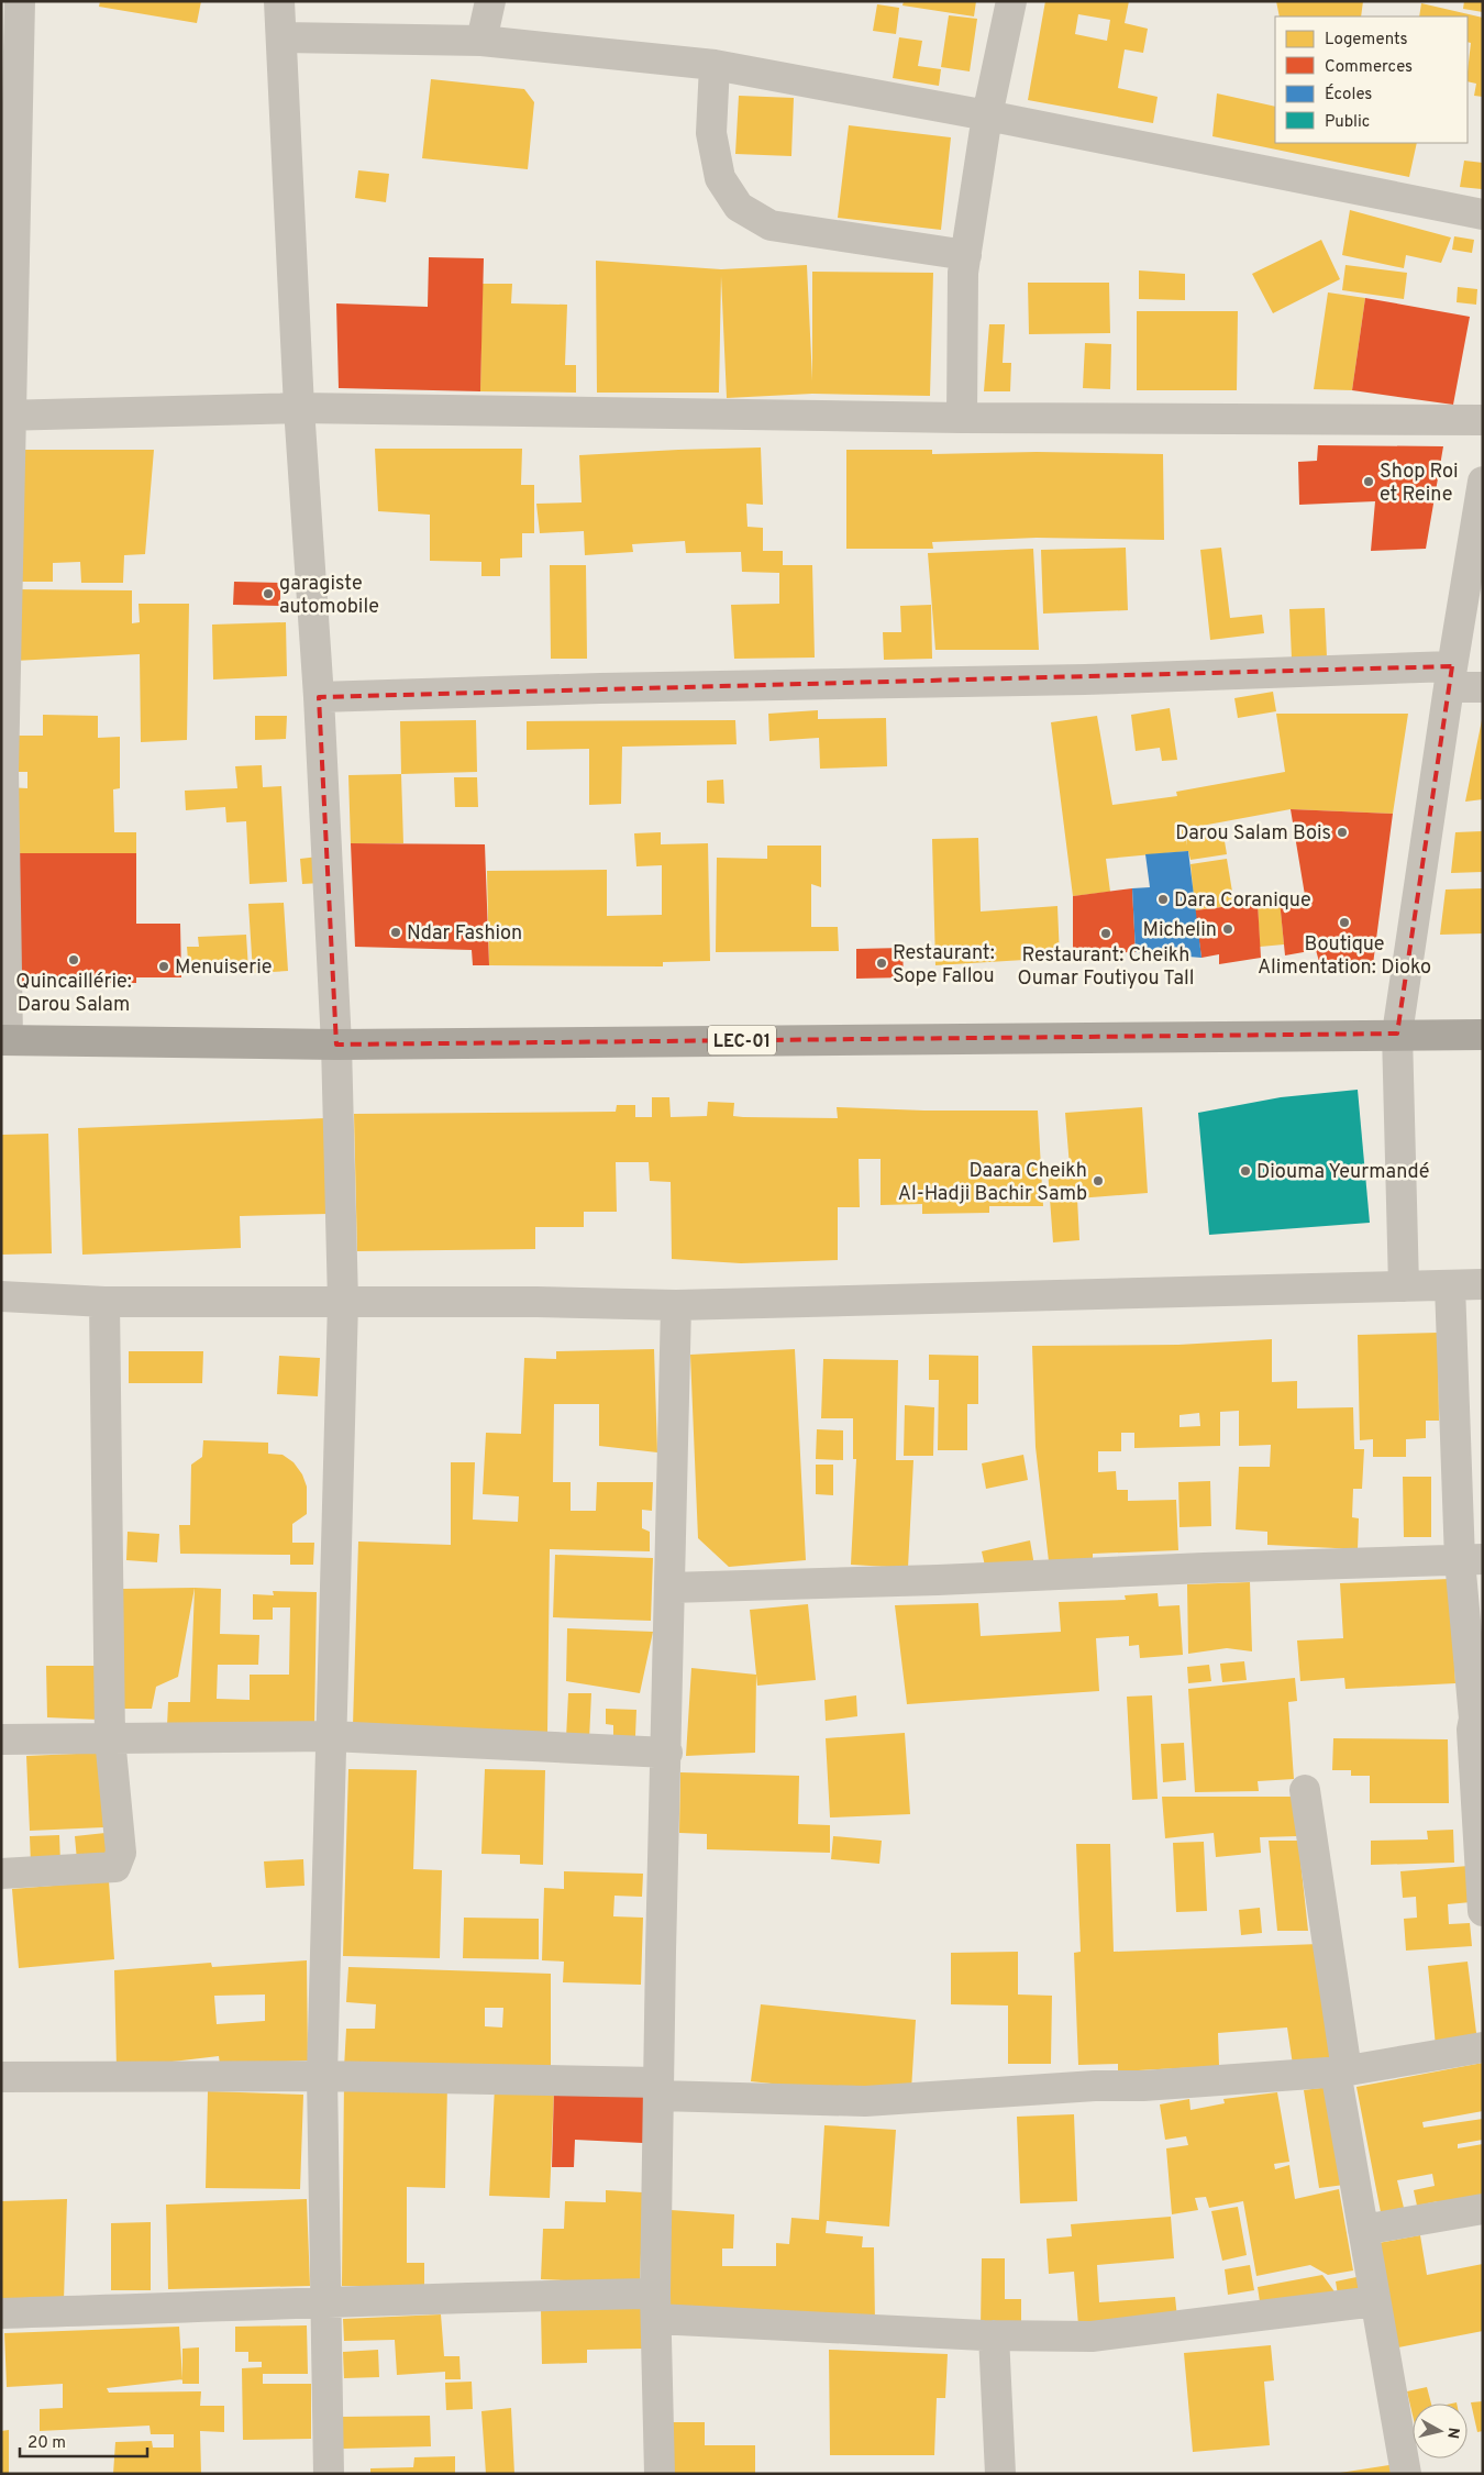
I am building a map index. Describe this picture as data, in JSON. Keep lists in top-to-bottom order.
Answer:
{
  "streets": {
    "highway": ["LEC-01"]
  },
  "places": [
    "Shop Roi et Reine",
    "garagiste automobile",
    "Darou Salam Bois",
    "Dara Coranique",
    "Boutique Alimentation: Dioko",
    "Michelin",
    "Ndar Fashion",
    "Restaurant: Cheikh Oumar Foutiyou Tall",
    "Quincaillérie: Darou Salam",
    "Restaurant: Sope Fallou",
    "Menuiserie",
    "Diouma Yeurmandé",
    "Daara Cheikh Al-Hadji Bachir Samb"
  ],
  "legend": [
    "Logements",
    "Commerces",
    "Écoles",
    "Public"
  ],
  "scale_bar": "20 m",
  "north": "right"
}
